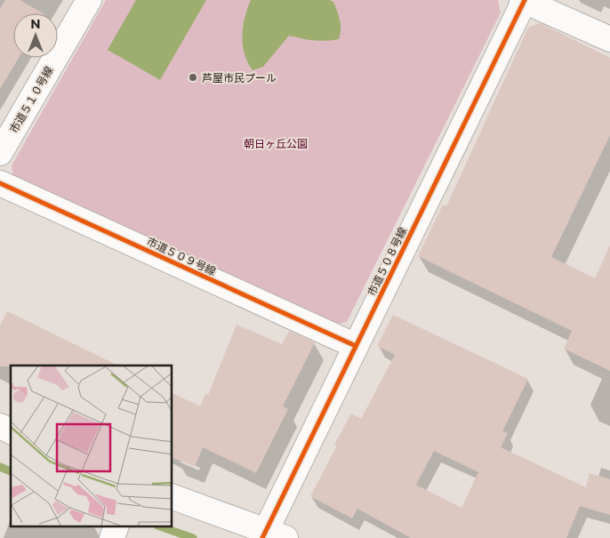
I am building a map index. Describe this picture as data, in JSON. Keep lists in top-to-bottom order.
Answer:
{
  "streets": {
    "street": ["市道５１０号線", "市道５０９号線", "市道５０８号線"]
  },
  "crossings": [
    ["市道５０９号線", "市道５０８号線"]
  ],
  "parks": ["朝日ヶ丘公園"],
  "places": ["芦屋市民プール"],
  "north": "top"
}
